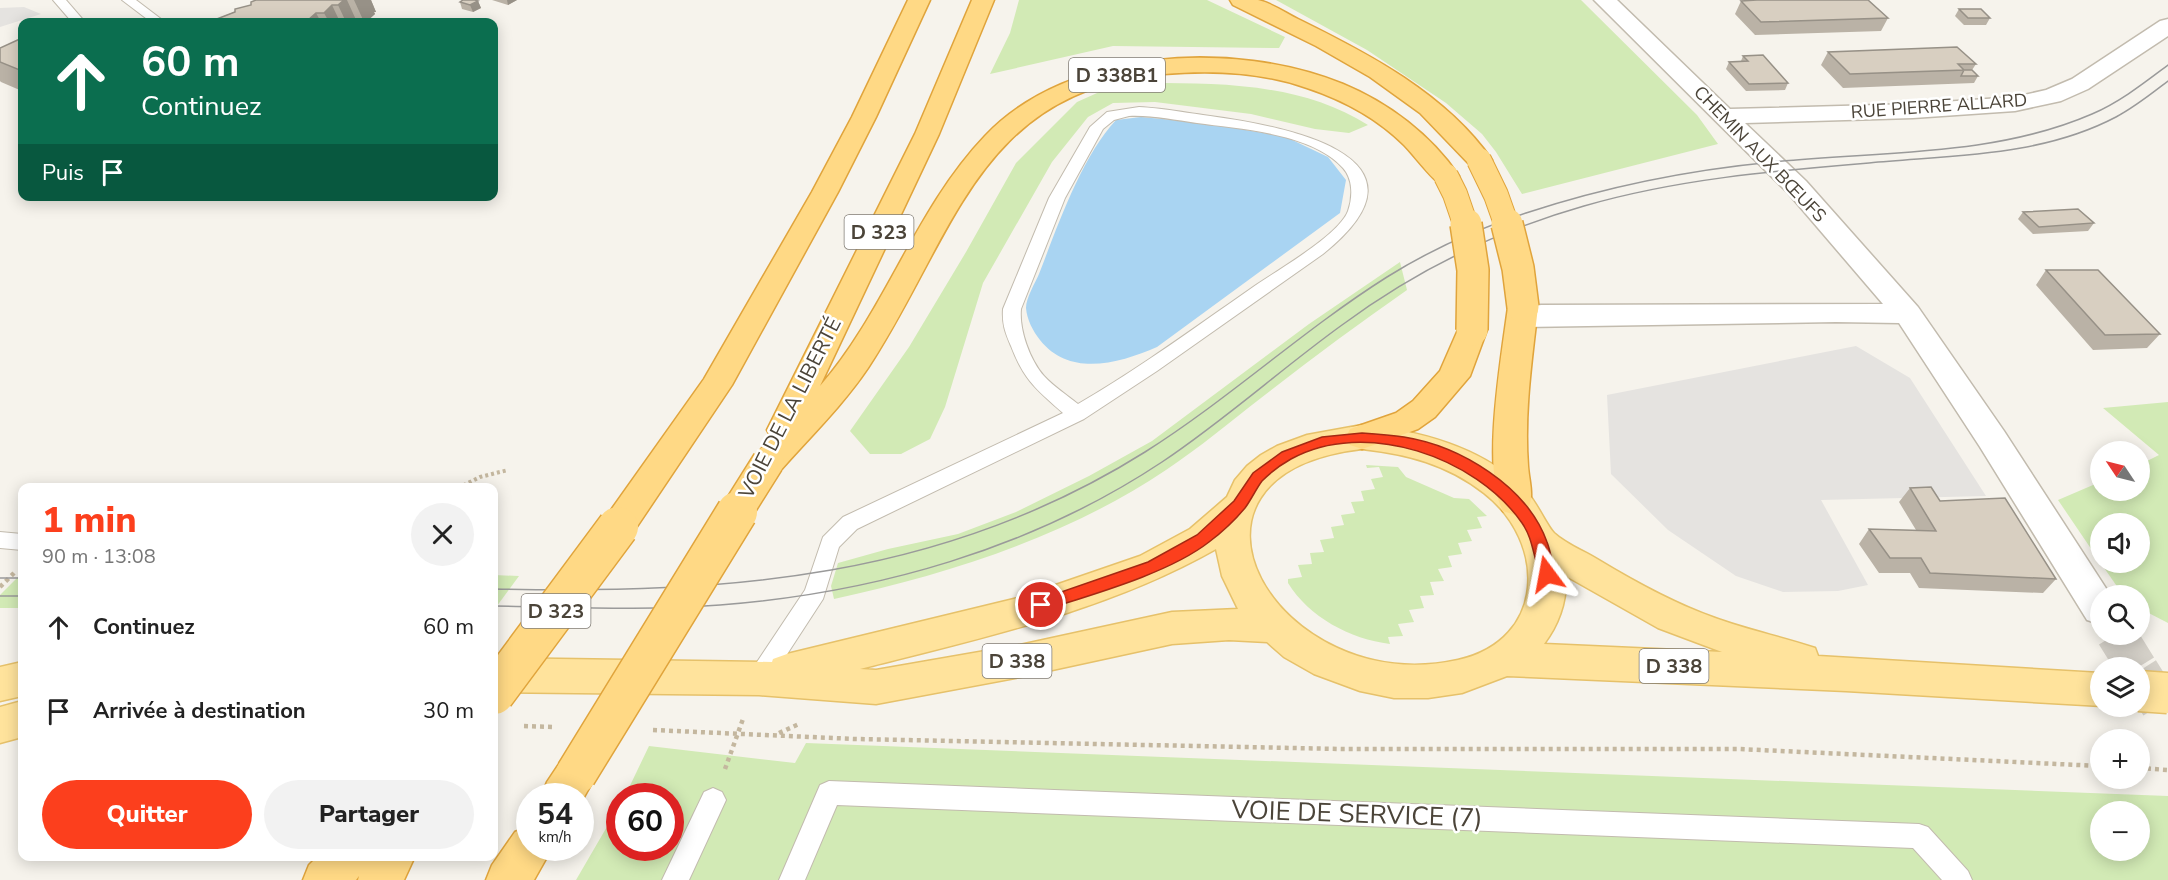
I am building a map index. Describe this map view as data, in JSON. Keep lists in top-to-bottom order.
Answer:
{
  "streets": {
    "highway": ["D 338B1", "D 323", "VOIE DE LA LIBERTÉ"],
    "main road": ["D 338"],
    "street": ["RUE PIERRE ALLARD", "CHEMIN AUX BŒUFS"],
    "lane": ["VOIE DE SERVICE (7)"]
  },
  "crossings": [
    ["D 338B1", "VOIE DE LA LIBERTÉ"],
    ["RUE PIERRE ALLARD", "CHEMIN AUX BŒUFS"]
  ],
  "north": "top left",
  "page": {
    "turn": ["60 m", "Continuez"],
    "then": "Puis",
    "map_buttons": ["+", "−"],
    "heading": ["1 min", "90 m · 13:08"],
    "list": [
      {
        "name": "Continuez",
        "value": "60 m"
      },
      {
        "name": "Arrivée à destination",
        "value": "30 m"
      }
    ],
    "buttons": ["Quitter", "Partager"],
    "speed": "54 km/h",
    "limit": "60"
  }
}
